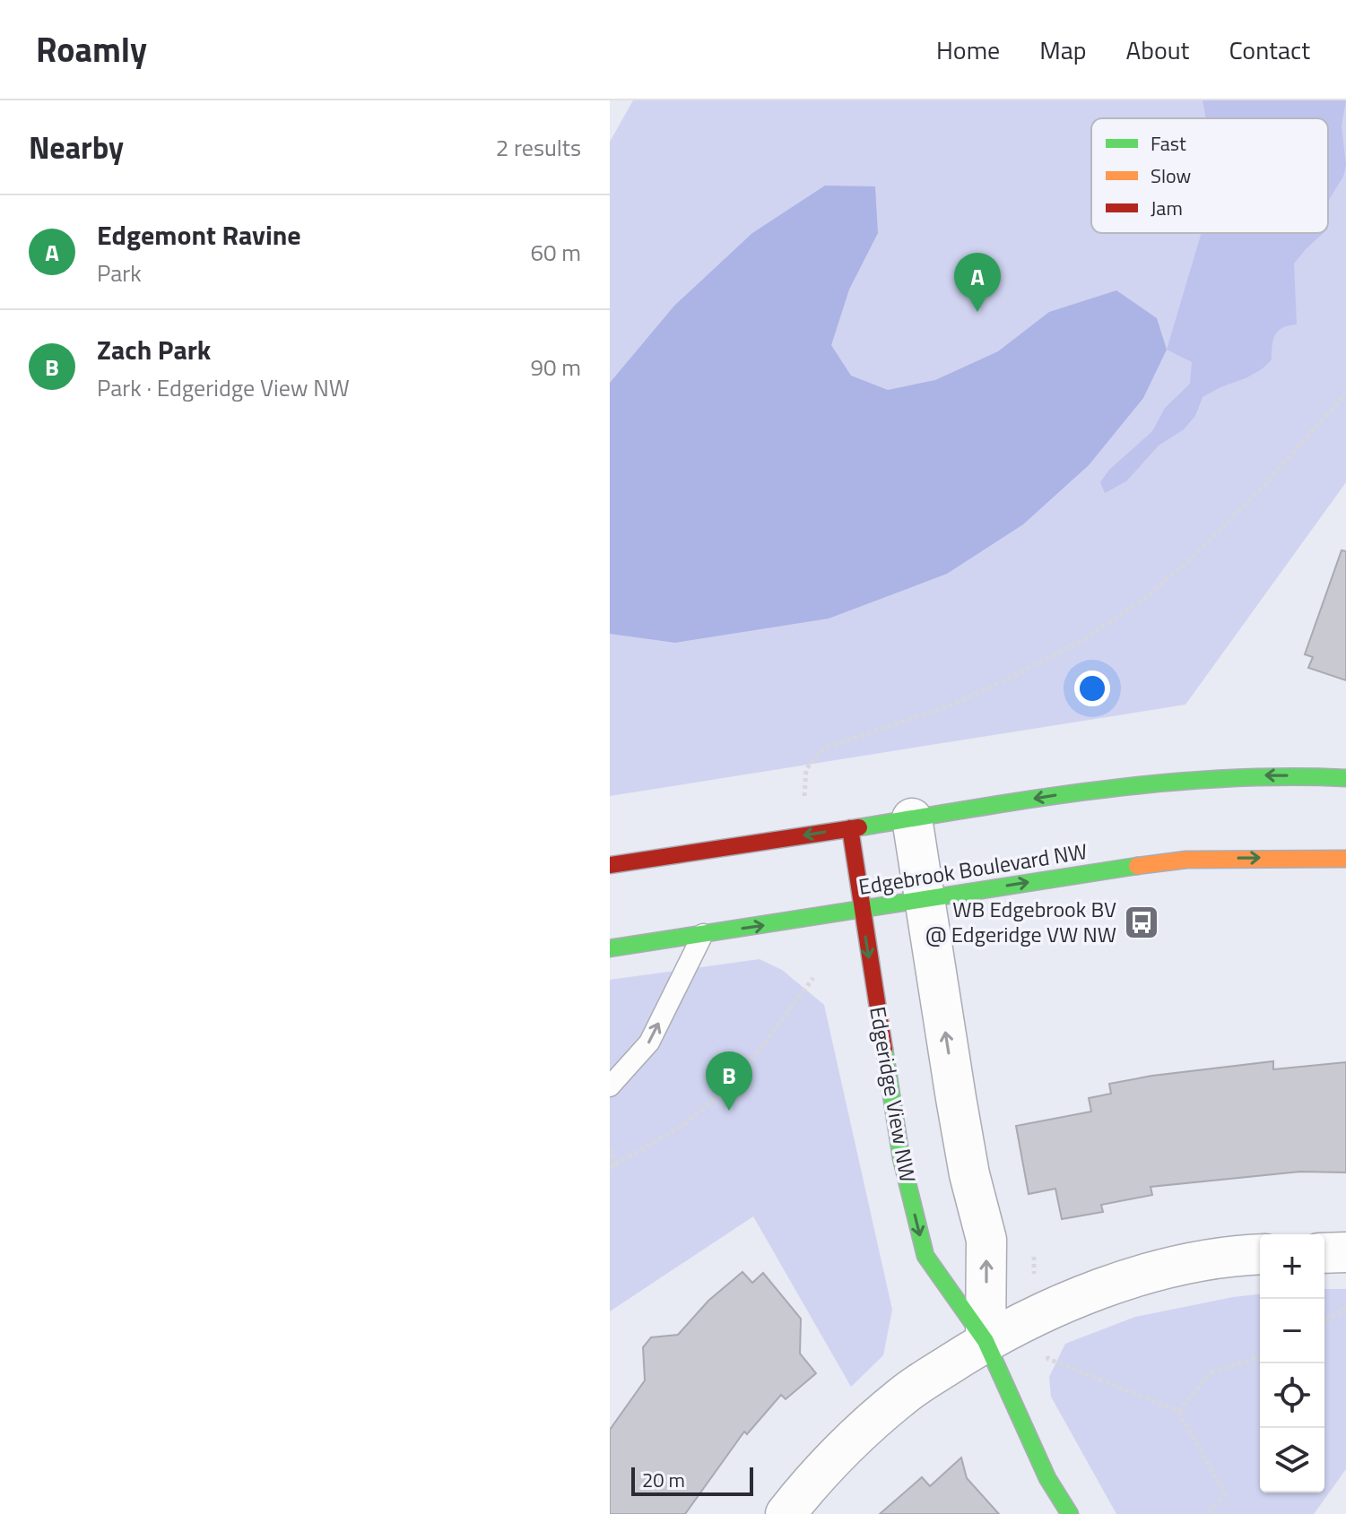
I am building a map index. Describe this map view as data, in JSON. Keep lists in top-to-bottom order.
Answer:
{
  "streets": {
    "street": ["Edgebrook Boulevard NW", "Edgeridge View NW"]
  },
  "crossings": [
    ["Edgebrook Boulevard NW", "Edgeridge View NW"]
  ],
  "places": {
    "bus stop": ["WB Edgebrook BV @ Edgeridge VW NW"]
  },
  "legend": ["Fast", "Slow", "Jam"],
  "scale_bar": "20 m",
  "page": {
    "header": "Roamly",
    "nav": [
      "Home",
      "Map",
      "About",
      "Contact"
    ],
    "heading": ["Nearby", "2 results"],
    "list": [
      {
        "mark": "A",
        "name": "Edgemont Ravine",
        "note": "Park",
        "value": "60 m"
      },
      {
        "mark": "B",
        "name": "Zach Park",
        "note": "Park · Edgeridge View NW",
        "value": "90 m"
      }
    ],
    "pins": ["A", "B"],
    "map_buttons": ["+", "−"],
    "scale": "20 m"
  }
}
